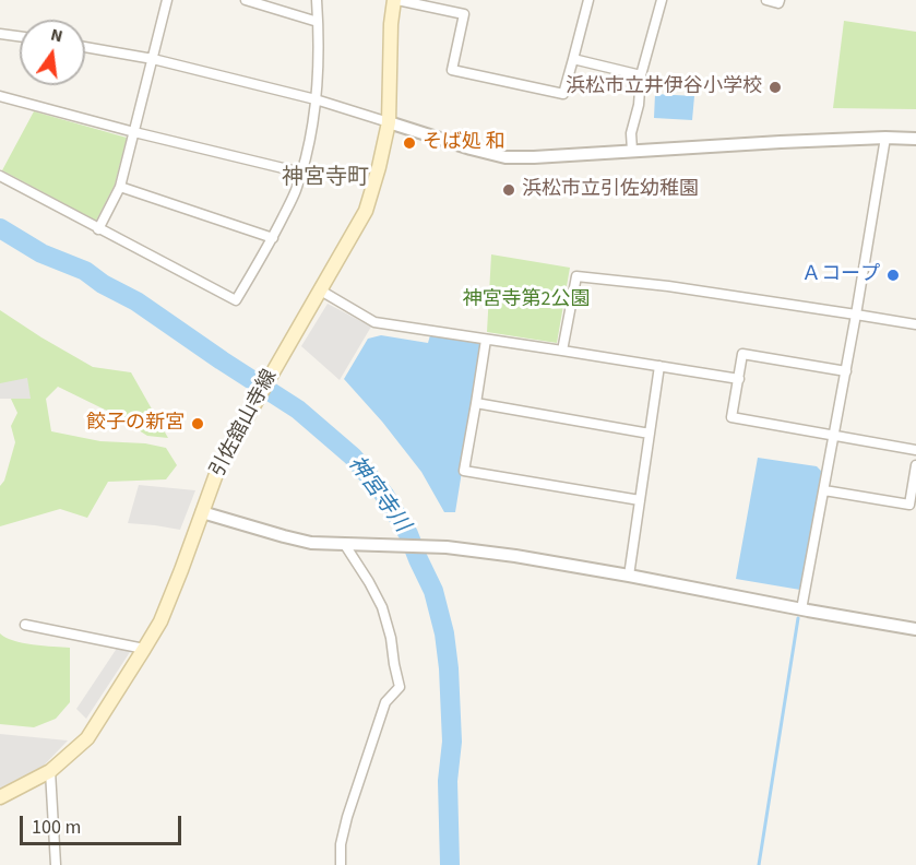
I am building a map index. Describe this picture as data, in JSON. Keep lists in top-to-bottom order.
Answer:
{
  "streets": {
    "main road": ["引佐舘山寺線"]
  },
  "districts": ["神宮寺町"],
  "water": ["神宮寺川"],
  "parks": ["神宮寺第2公園"],
  "places": [
    "浜松市立井伊谷小学校",
    "そば処 和",
    "浜松市立引佐幼稚園",
    "Ａコープ",
    "餃子の新宮"
  ],
  "scale_bar": "100 m",
  "north": "top"
}
